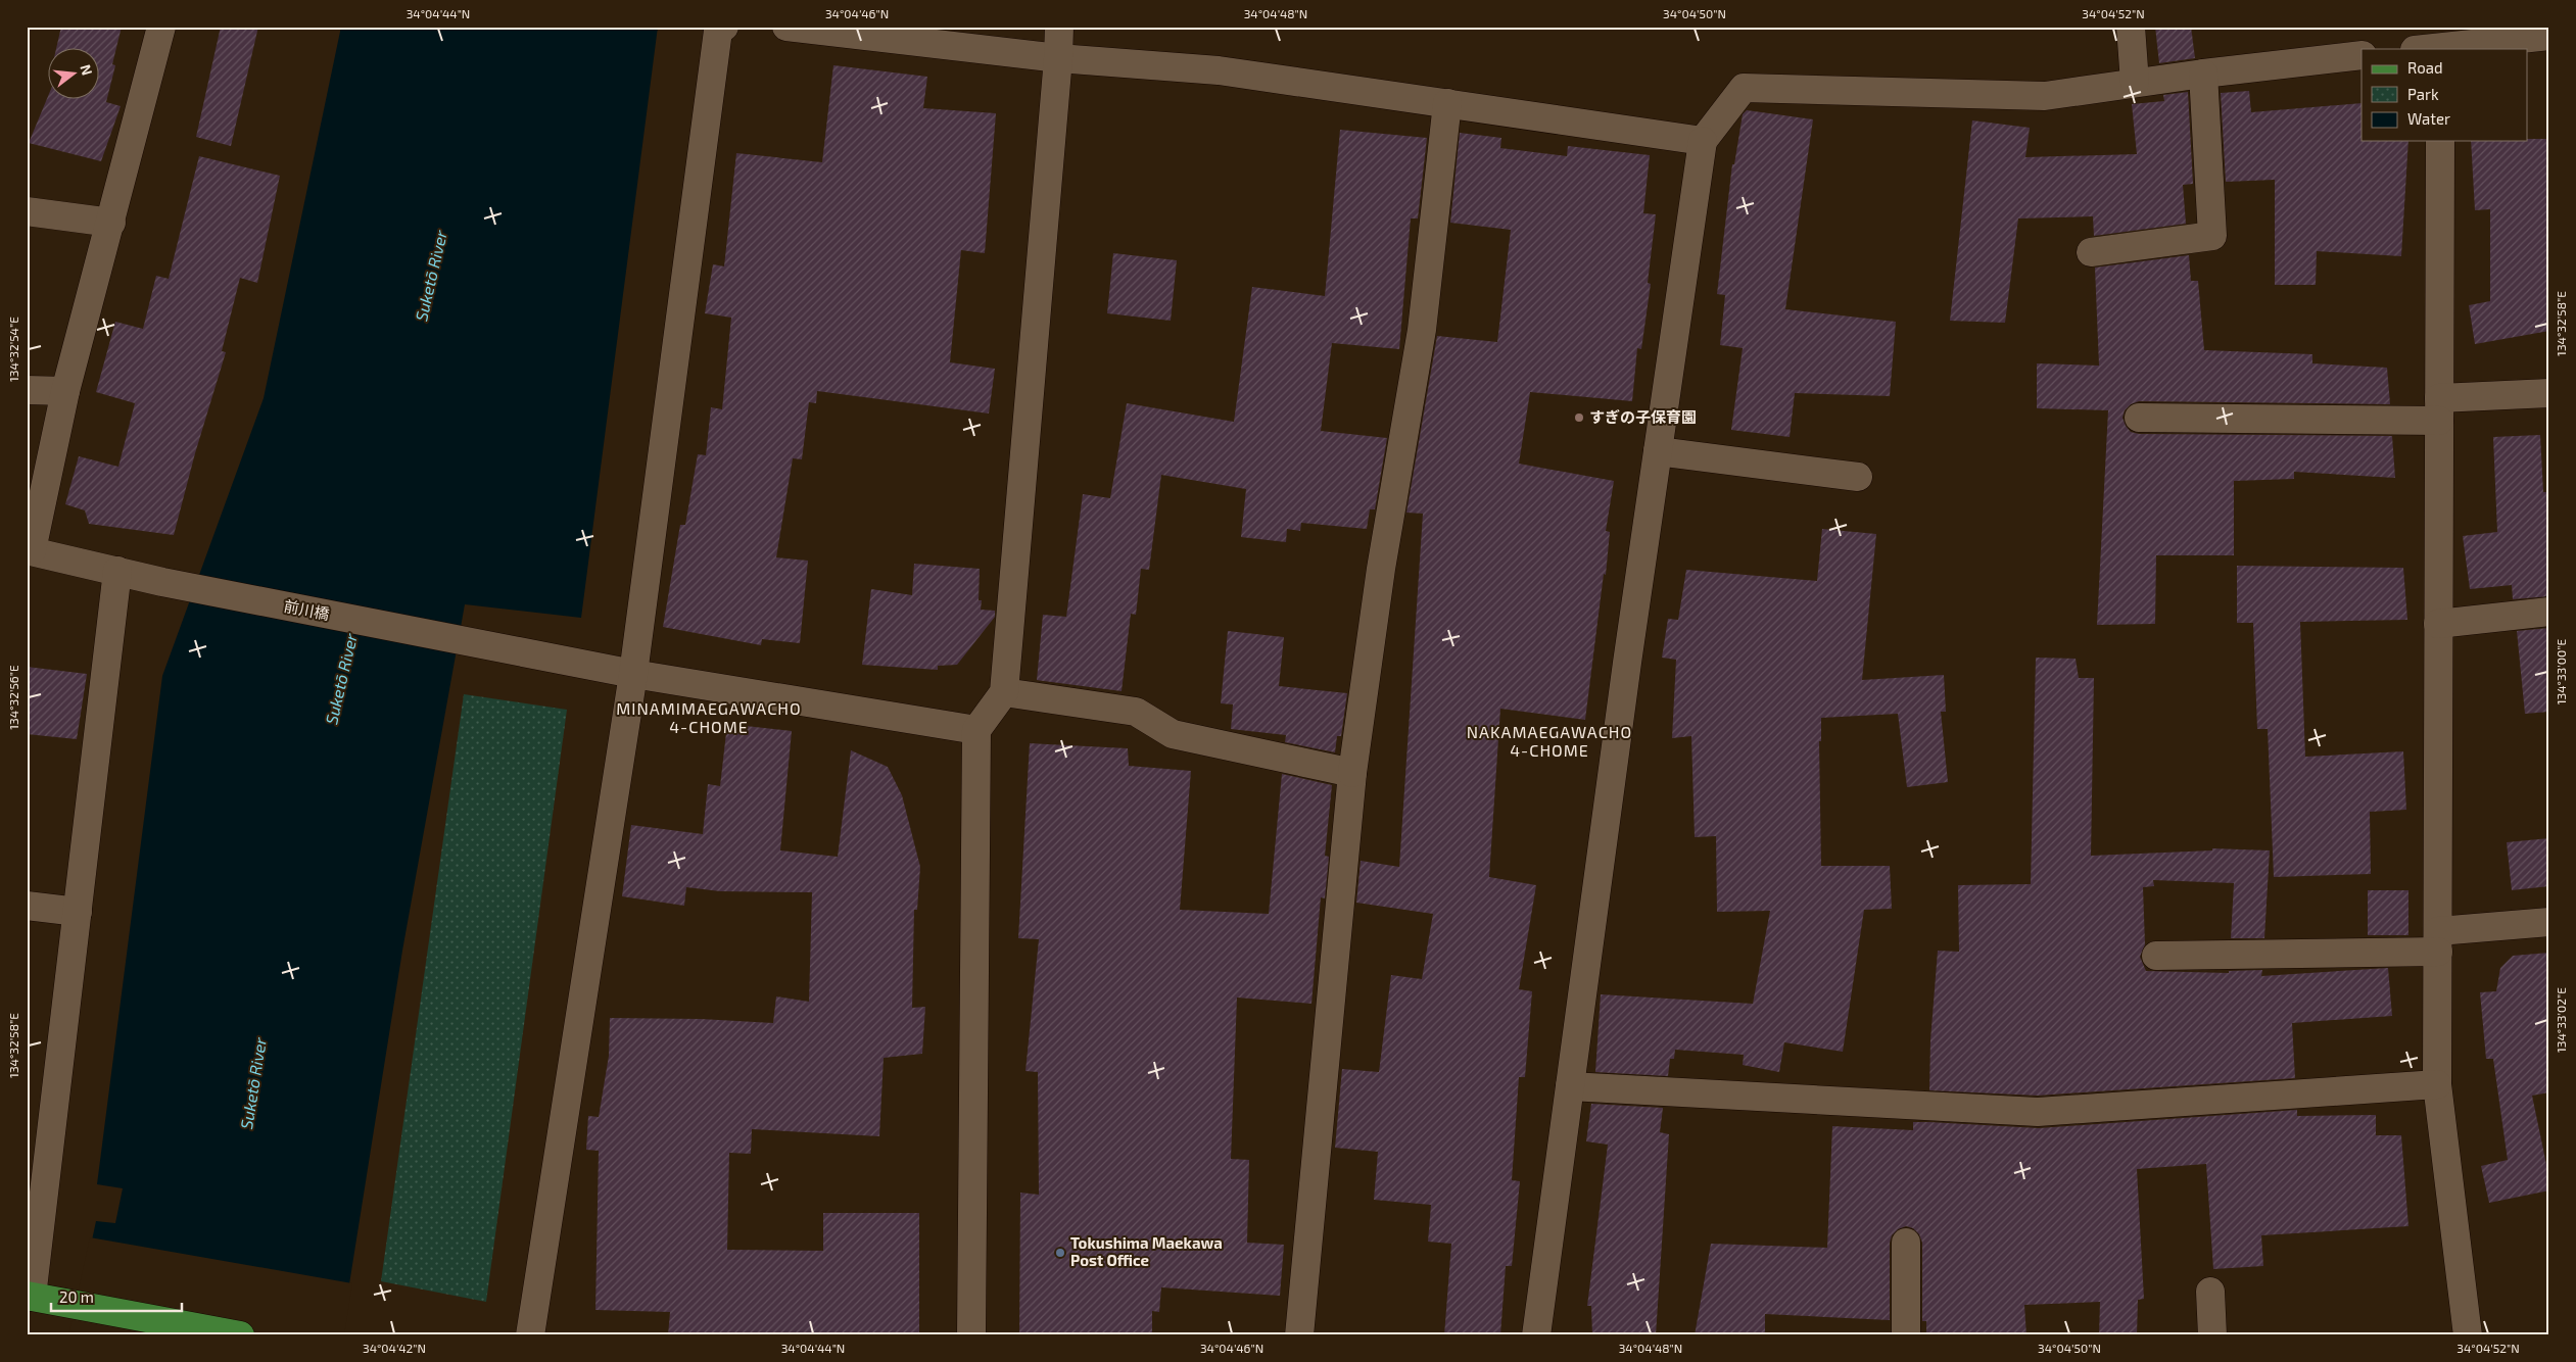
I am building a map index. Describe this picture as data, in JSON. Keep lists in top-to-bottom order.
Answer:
{
  "streets": {
    "street": ["前川橋"]
  },
  "districts": ["MINAMIMAEGAWACHO 4-CHOME", "NAKAMAEGAWACHO 4-CHOME"],
  "water": ["Suketō River"],
  "places": ["すぎの子保育園", "Tokushima Maekawa Post Office"],
  "legend": ["Road", "Park", "Water"],
  "scale_bar": "20 m",
  "north": "right",
  "coordinates": [
    "34°04'44\"N",
    "34°04'46\"N",
    "34°04'48\"N",
    "34°04'50\"N",
    "34°04'52\"N",
    "134°32'58\"E",
    "134°32'54\"E",
    "134°33'00\"E",
    "134°32'56\"E",
    "134°33'02\"E",
    "34°04'42\"N"
  ]
}
